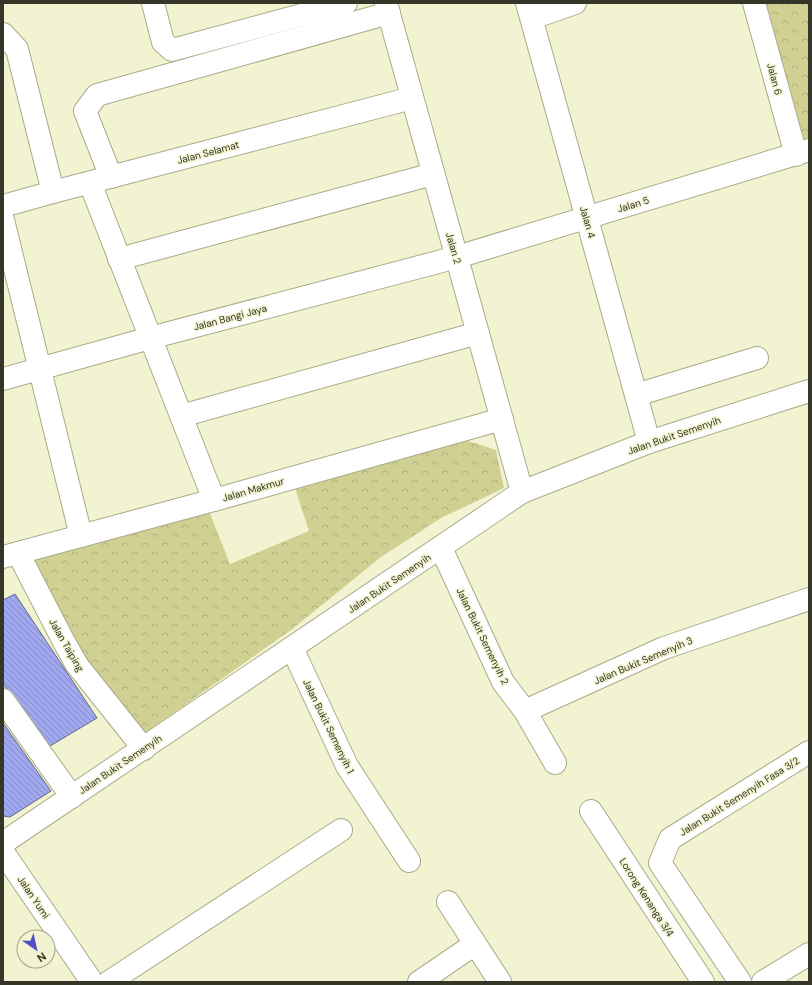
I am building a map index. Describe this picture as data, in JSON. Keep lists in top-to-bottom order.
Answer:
{
  "streets": {
    "street": [
      "Jalan 6",
      "Jalan Selamat",
      "Jalan 5",
      "Jalan 4",
      "Jalan 2",
      "Jalan Bangi Jaya",
      "Jalan Bukit Semenyih",
      "Jalan Makmur",
      "Jalan Bukit Semenyih 2",
      "Jalan Taiping",
      "Jalan Bukit Semenyih 3",
      "Jalan Bukit Semenyih 1",
      "Jalan Bukit Semenyih Fasa 3/2",
      "Jalan Yumi",
      "Lorong Kenanga 3/4"
    ]
  },
  "crossings": [
    ["Jalan 6", "Jalan 5"],
    ["Jalan Selamat", "Jalan 2"],
    ["Jalan 5", "Jalan 4"],
    ["Jalan 5", "Jalan 2"],
    ["Jalan 5", "Jalan Bangi Jaya"],
    ["Jalan 4", "Jalan Bukit Semenyih"],
    ["Jalan 2", "Jalan Bangi Jaya"],
    ["Jalan 2", "Jalan Bukit Semenyih"],
    ["Jalan 2", "Jalan Makmur"],
    ["Jalan Bukit Semenyih", "Jalan Bukit Semenyih 2"],
    ["Jalan Bukit Semenyih", "Jalan Taiping"],
    ["Jalan Bukit Semenyih", "Jalan Bukit Semenyih 1"],
    ["Jalan Makmur", "Jalan Taiping"],
    ["Jalan Bukit Semenyih 2", "Jalan Bukit Semenyih 3"]
  ],
  "north": "bottom right"
}
